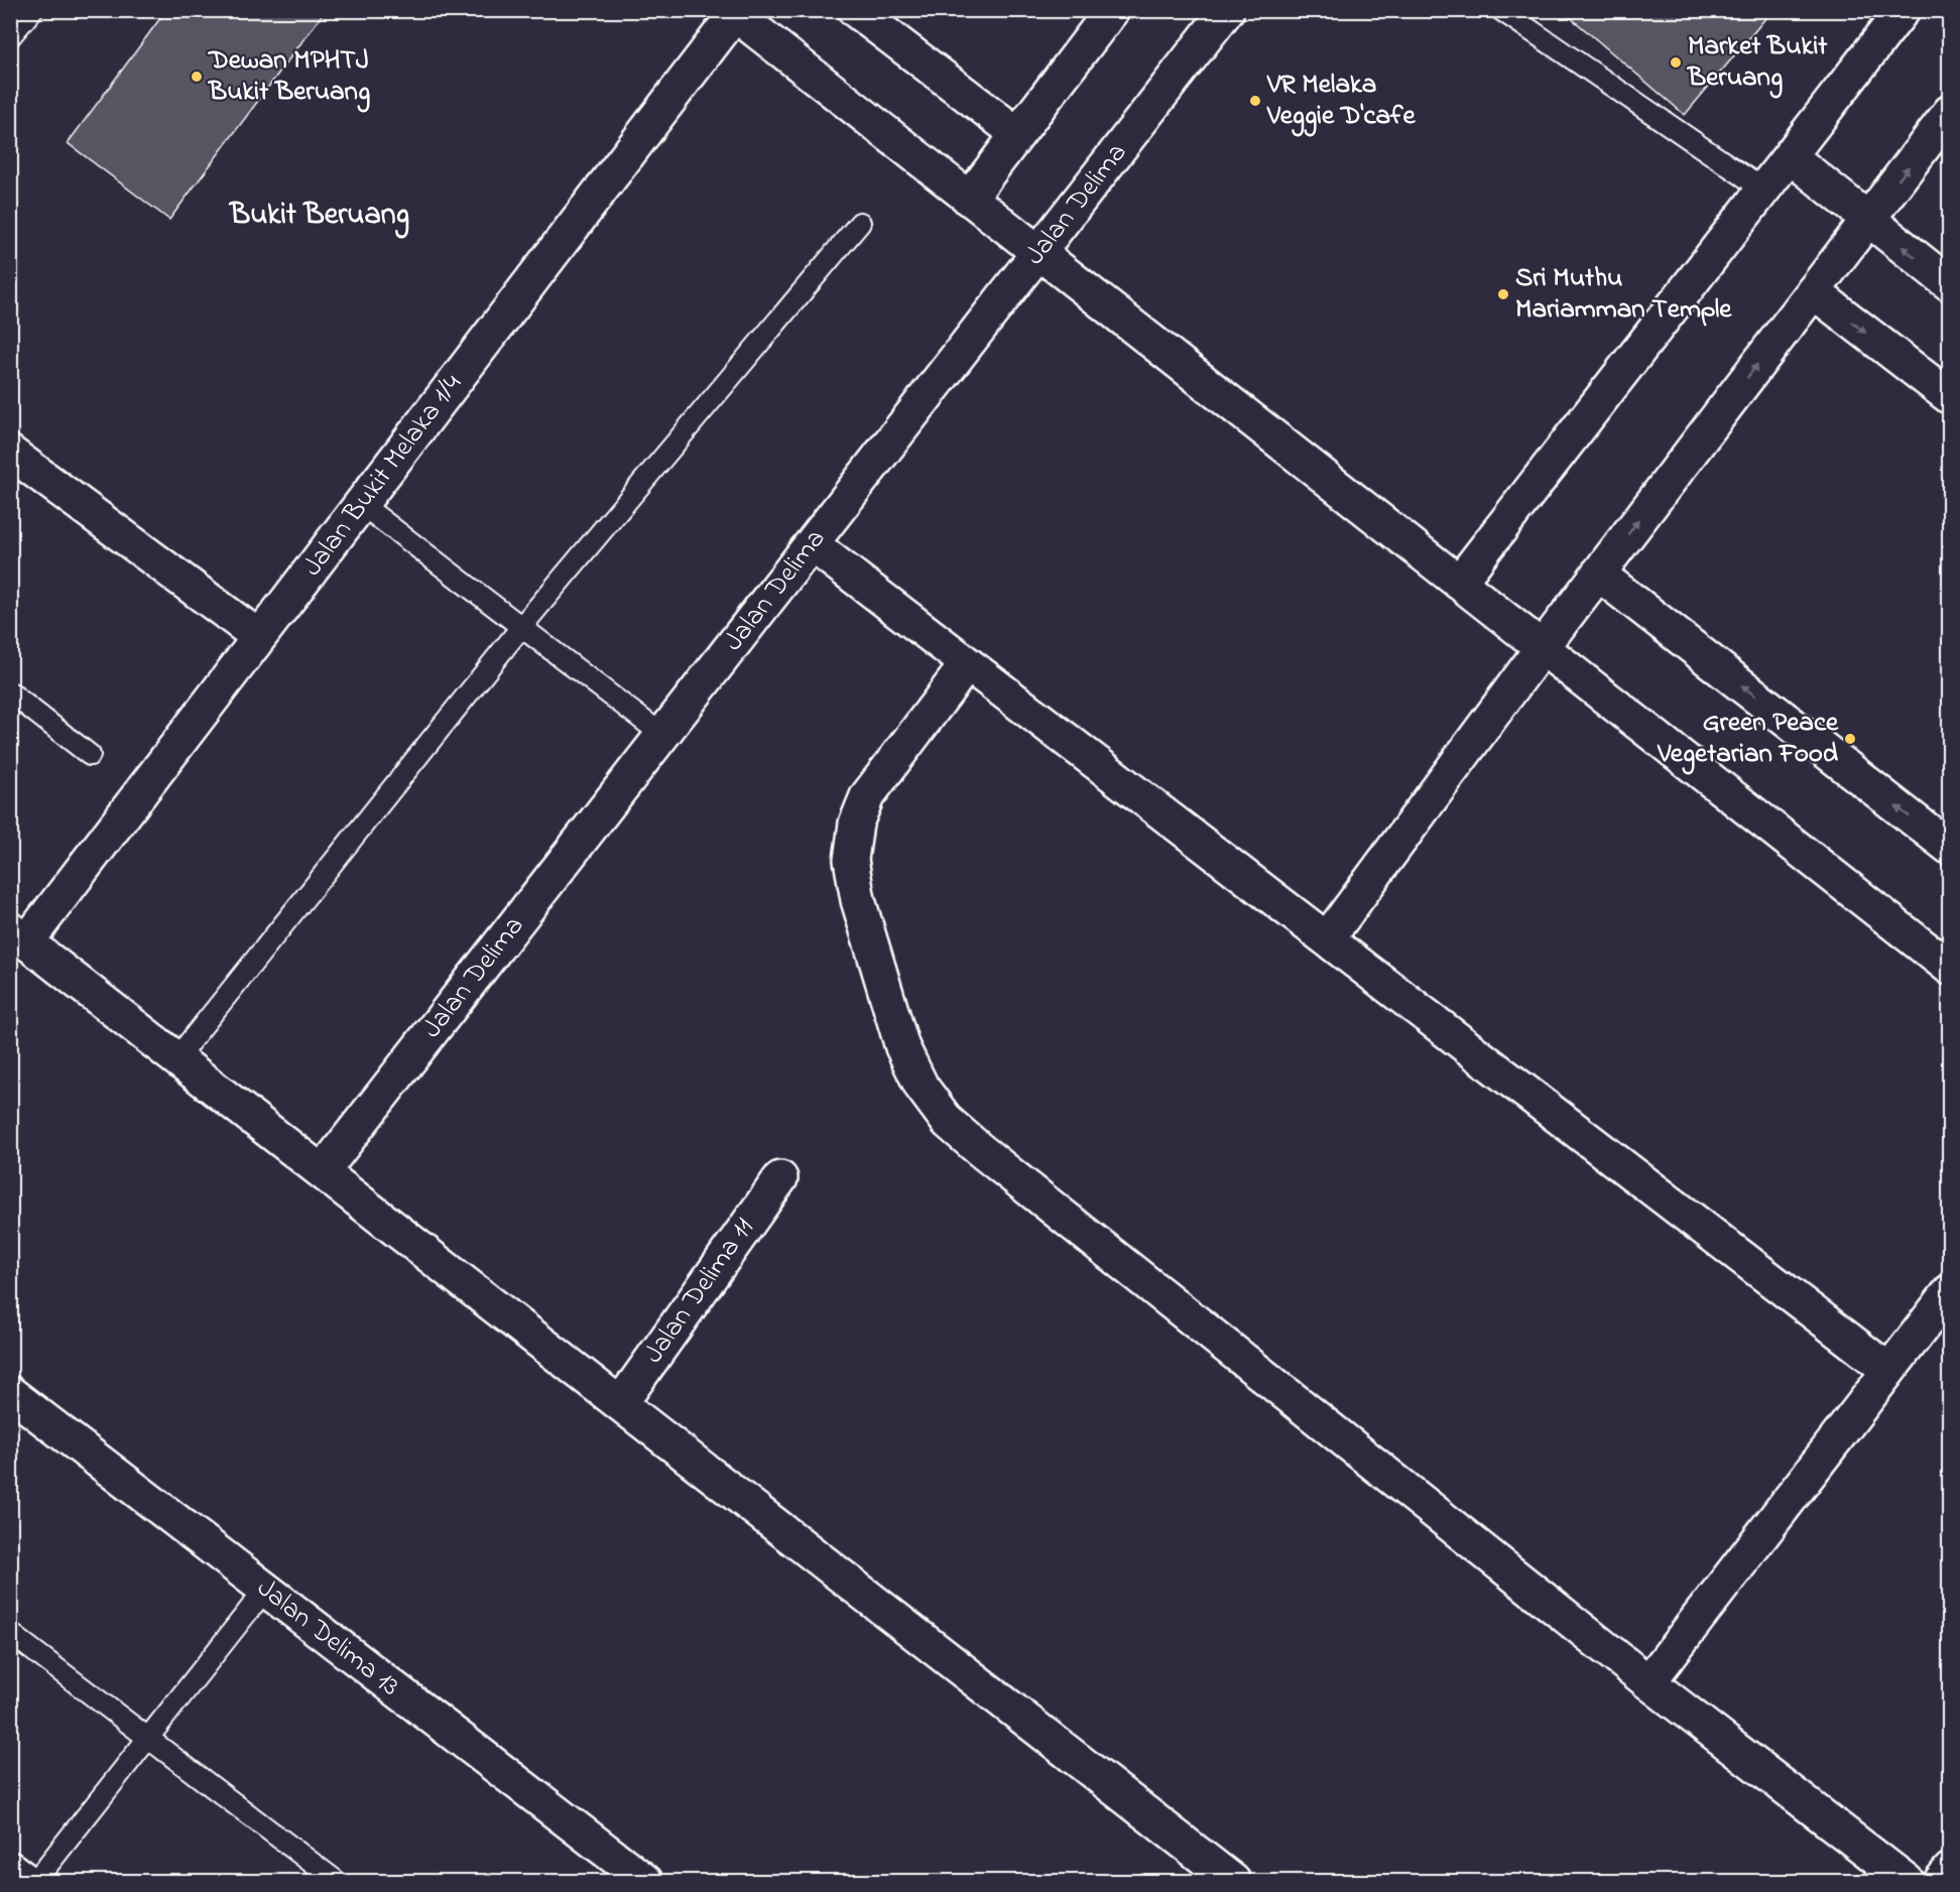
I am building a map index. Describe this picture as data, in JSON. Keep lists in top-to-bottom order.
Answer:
{
  "streets": {
    "street": [
      "Jalan Delima",
      "Jalan Bukit Melaka 1/4",
      "Jalan Delima 11",
      "Jalan Delima 13"
    ]
  },
  "districts": ["Bukit Beruang"],
  "places": [
    "Market Bukit Beruang",
    "Dewan MPHTJ Bukit Beruang",
    "VR Melaka Veggie D'cafe",
    "Sri Muthu Mariamman Temple",
    "Green Peace Vegetarian Food"
  ]
}
